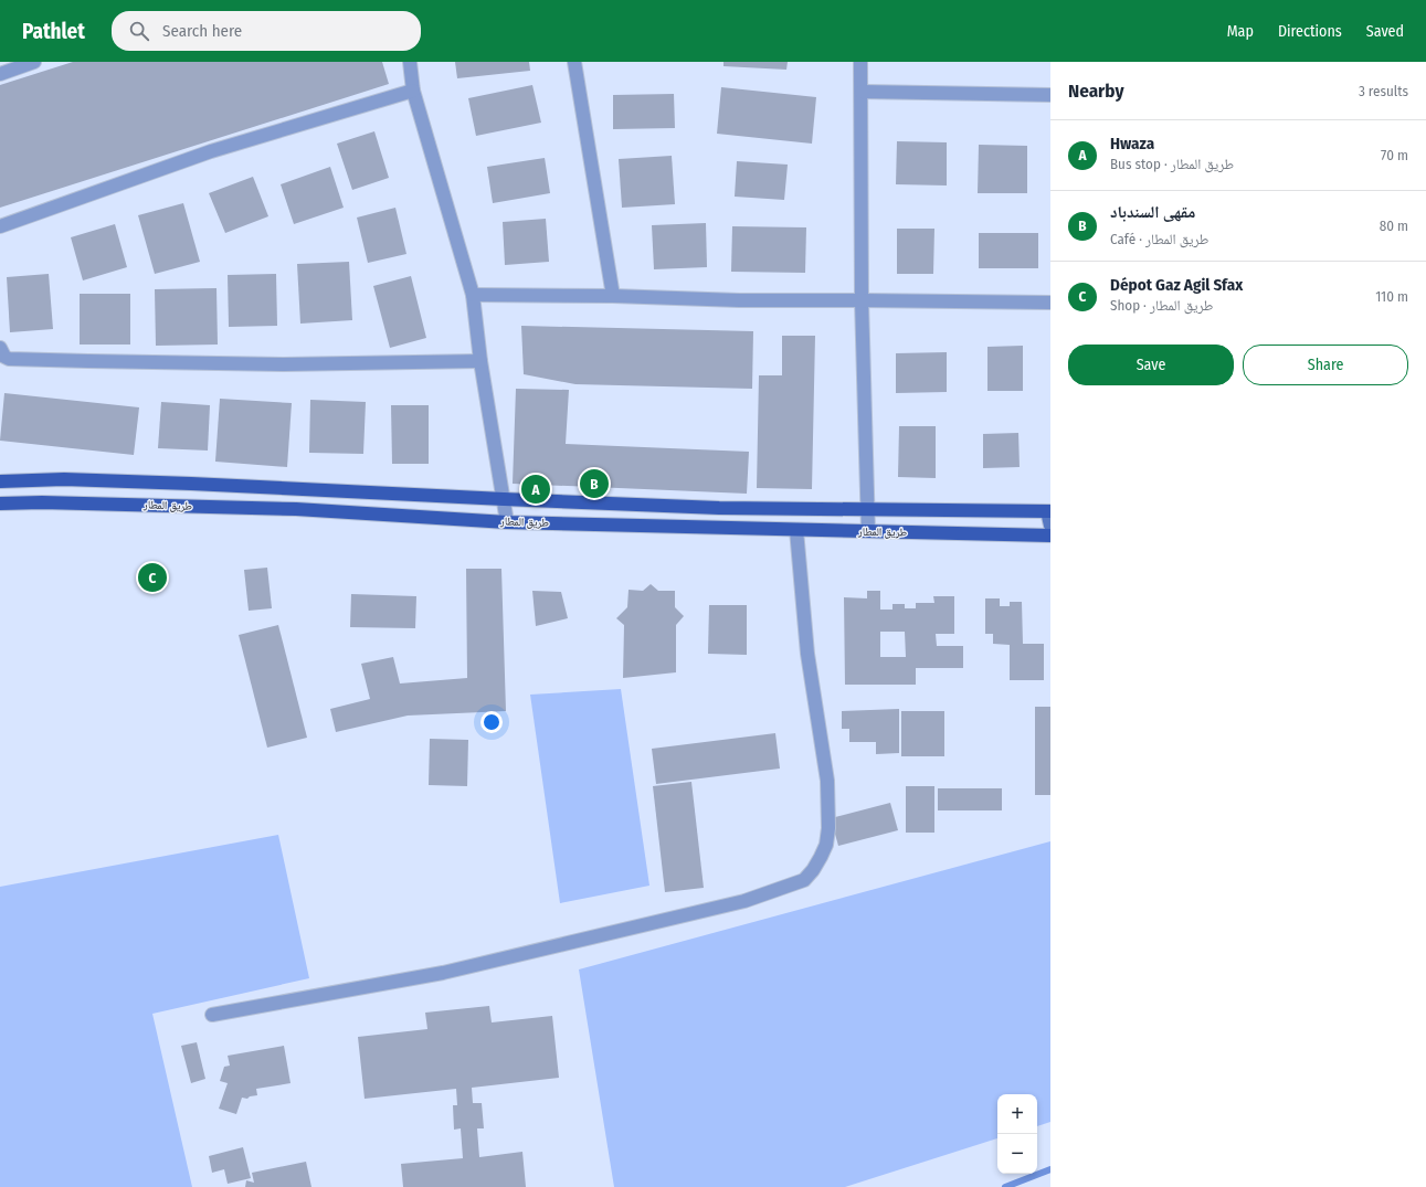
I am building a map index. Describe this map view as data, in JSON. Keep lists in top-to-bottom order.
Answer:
{
  "streets": {
    "main road": ["طريق المطار"]
  },
  "page": {
    "header": "Pathlet",
    "search": "Search here",
    "nav": ["Map", "Directions", "Saved"],
    "heading": ["Nearby", "3 results"],
    "list": [
      {
        "mark": "A",
        "name": "Hwaza",
        "note": "Bus stop · طريق المطار",
        "value": "70 m"
      },
      {
        "mark": "B",
        "name": "مقهى السندباد",
        "note": "Café · طريق المطار",
        "value": "80 m"
      },
      {
        "mark": "C",
        "name": "Dépot Gaz Agil Sfax",
        "note": "Shop · طريق المطار",
        "value": "110 m"
      }
    ],
    "buttons": ["Save", "Share"],
    "pins": ["B", "A", "C"],
    "map_buttons": ["+", "−"]
  }
}
